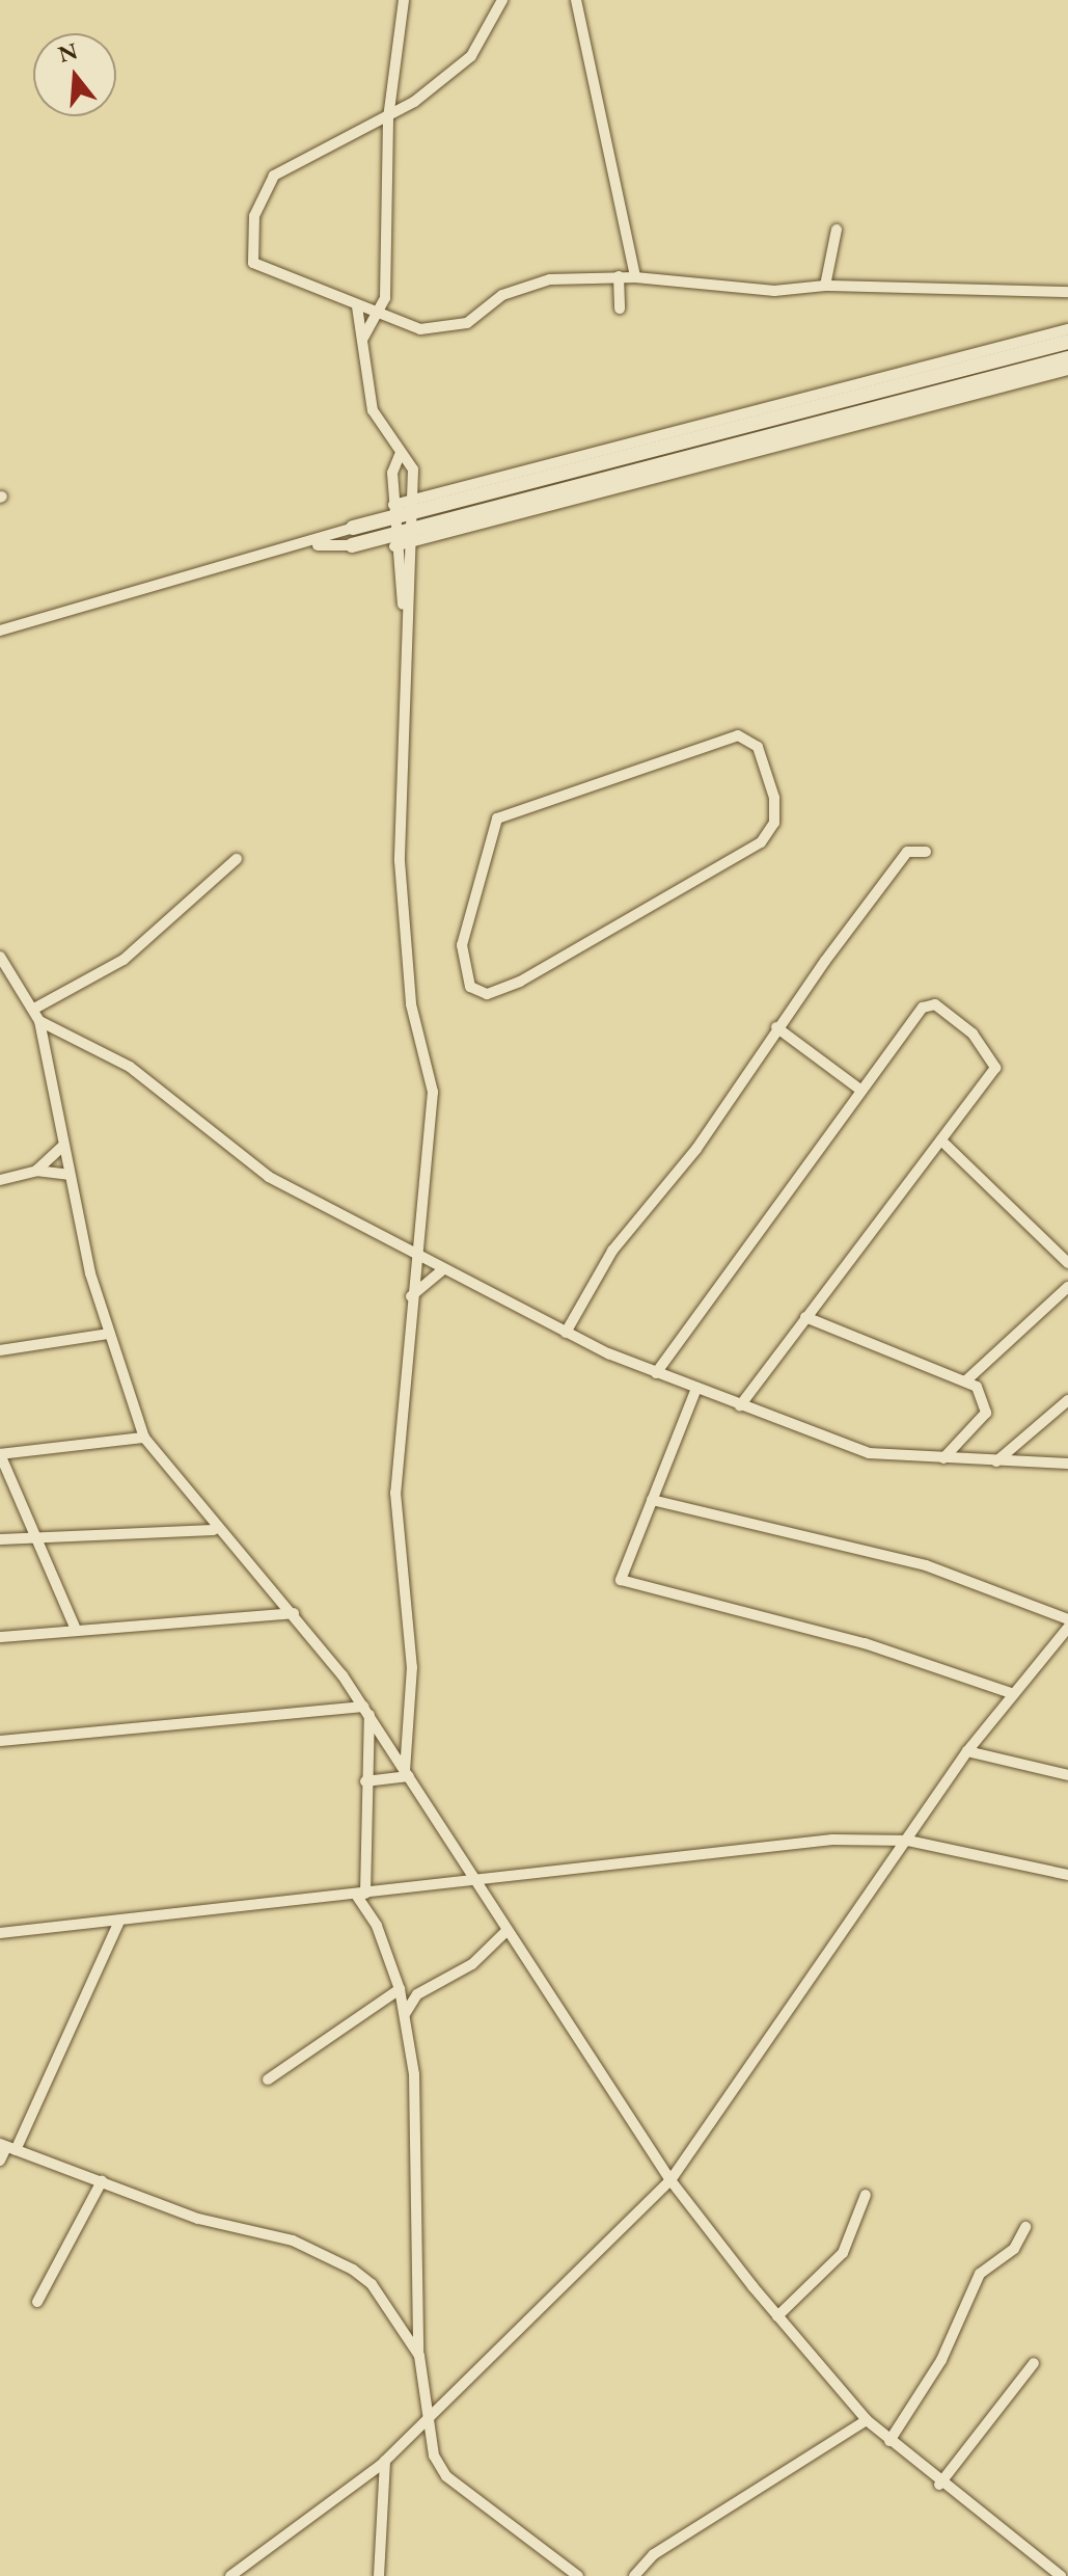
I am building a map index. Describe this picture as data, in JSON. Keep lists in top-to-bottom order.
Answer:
{
  "north": "top"
}
